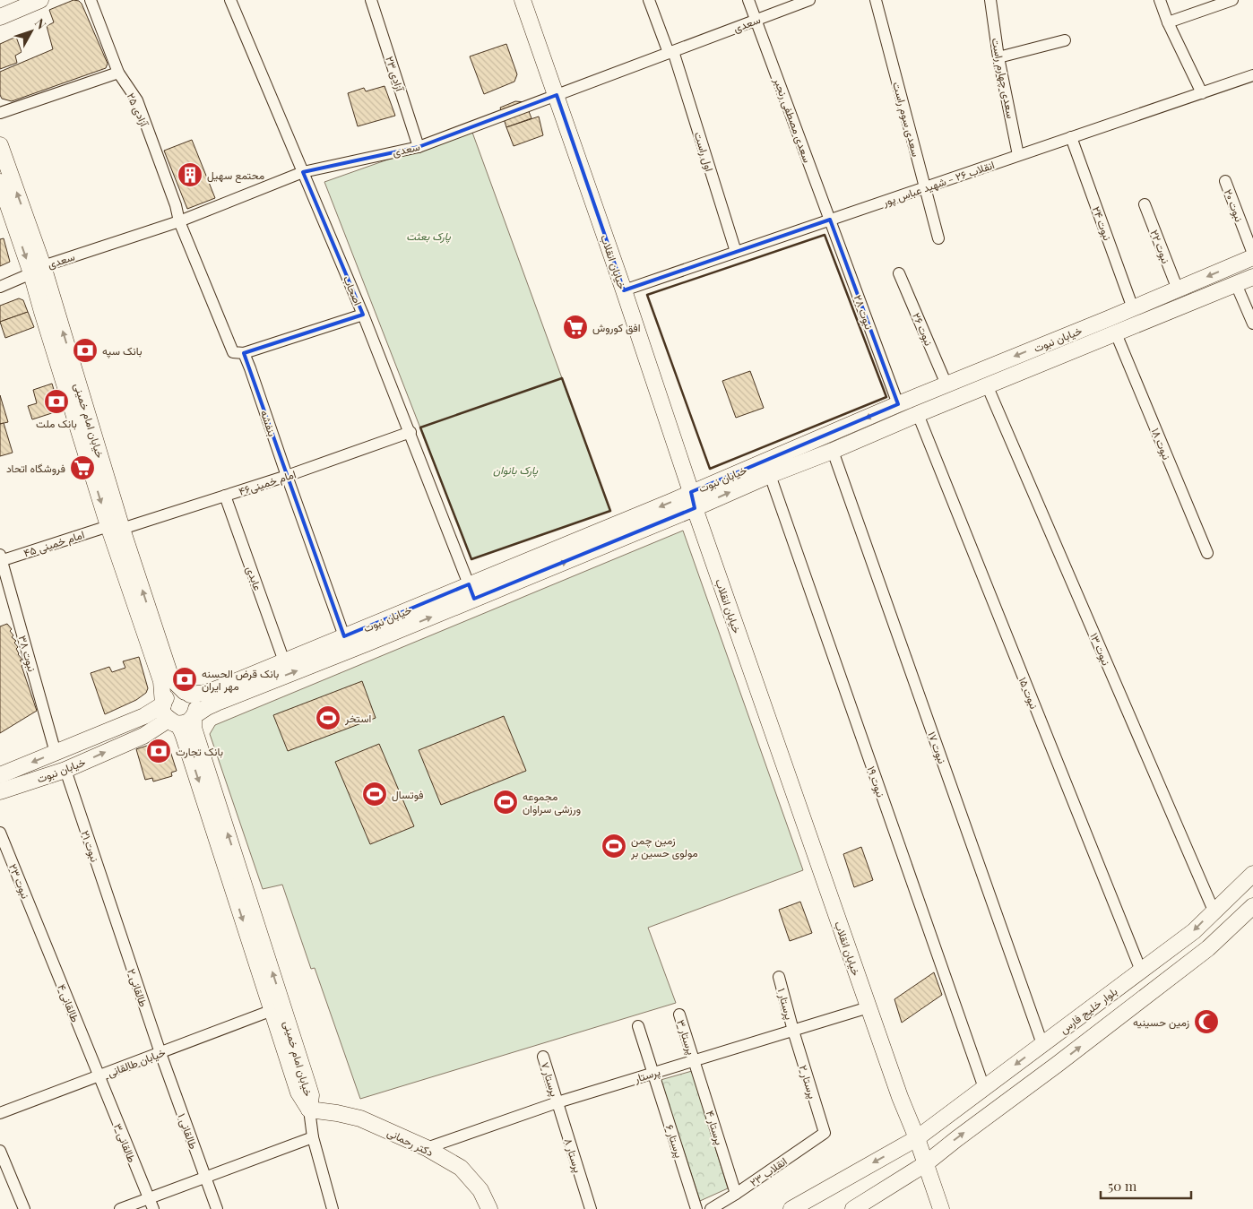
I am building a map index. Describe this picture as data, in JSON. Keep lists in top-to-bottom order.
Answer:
{
  "streets": {
    "main road": [
      "خیابان انقلاب",
      "خیابان نبوت",
      "خیابان امام خمینی",
      "بلوار خلیج فارس",
      "دکتر رحمانی"
    ],
    "street": [
      "سعدی",
      "آزادی ۲۳",
      "سعدی چهارم راست",
      "آزادی ۲۵",
      "سعدی سوم راست",
      "سعدی مصطفی رنجبر",
      "اول راست",
      "انقلاب ۲۶ - شهید عباس پور",
      "نبوت ۲۰",
      "نبوت ۲۴",
      "نبوت ۲۲",
      "اصحاب",
      "نبوت ۲۸",
      "نبوت ۲۶",
      "بنفشه",
      "نبوت ۱۸",
      "امام خمینی۴۶",
      "امام خمینی ۴۵",
      "عابدی",
      "نبوت ۱۳",
      "نبوت ۳۸",
      "نبوت ۱۵",
      "نبوت ۱۷",
      "نبوت ۱۹",
      "نبوت ۲۱",
      "نبوت ۲۳",
      "طالقانی ۲",
      "طالقانی ۴",
      "پرستار ۱",
      "پرستار ۳",
      "خیابان طالقانی",
      "پرستار",
      "پرستار ۷",
      "پرستار ۲",
      "پرستار ۴",
      "طالقانی ۱",
      "پرستار ۶",
      "طالقانی ۳",
      "پرستار ۸",
      "انقلاب ۲۳"
    ]
  },
  "crossings": [
    ["سعدی", "آزادی ۲۳"],
    ["سعدی", "آزادی ۲۵"],
    ["سعدی", "سعدی مصطفی رنجبر"],
    ["سعدی", "اول راست"],
    ["سعدی", "خیابان انقلاب"],
    ["سعدی", "اصحاب"],
    ["سعدی", "خیابان امام خمینی"],
    ["سعدی چهارم راست", "انقلاب ۲۶ - شهید عباس پور"],
    ["سعدی سوم راست", "انقلاب ۲۶ - شهید عباس پور"],
    ["سعدی مصطفی رنجبر", "انقلاب ۲۶ - شهید عباس پور"],
    ["سعدی مصطفی رنجبر", "نبوت ۲۸"],
    ["اول راست", "انقلاب ۲۶ - شهید عباس پور"],
    ["انقلاب ۲۶ - شهید عباس پور", "نبوت ۲۴"],
    ["انقلاب ۲۶ - شهید عباس پور", "خیابان انقلاب"],
    ["انقلاب ۲۶ - شهید عباس پور", "نبوت ۲۸"],
    ["نبوت ۲۰", "خیابان نبوت"],
    ["نبوت ۲۴", "خیابان نبوت"],
    ["نبوت ۲۲", "خیابان نبوت"],
    ["خیابان انقلاب", "خیابان نبوت"],
    ["خیابان انقلاب", "بلوار خلیج فارس"],
    ["خیابان انقلاب", "پرستار"],
    ["اصحاب", "خیابان نبوت"],
    ["اصحاب", "امام خمینی۴۶"],
    ["نبوت ۲۸", "خیابان نبوت"],
    ["نبوت ۲۶", "خیابان نبوت"],
    ["خیابان نبوت", "خیابان امام خمینی"],
    ["خیابان نبوت", "بنفشه"],
    ["خیابان نبوت", "نبوت ۱۸"],
    ["خیابان نبوت", "عابدی"],
    ["خیابان نبوت", "نبوت ۱۳"],
    ["خیابان نبوت", "نبوت ۳۸"],
    ["خیابان نبوت", "نبوت ۱۵"],
    ["خیابان نبوت", "نبوت ۱۷"],
    ["خیابان نبوت", "نبوت ۱۹"],
    ["خیابان نبوت", "نبوت ۲۱"],
    ["خیابان امام خمینی", "امام خمینی۴۶"],
    ["خیابان امام خمینی", "امام خمینی ۴۵"],
    ["خیابان امام خمینی", "خیابان طالقانی"],
    ["خیابان امام خمینی", "دکتر رحمانی"],
    ["بنفشه", "امام خمینی۴۶"],
    ["امام خمینی۴۶", "امام خمینی ۴۵"],
    ["امام خمینی۴۶", "عابدی"],
    ["امام خمینی ۴۵", "نبوت ۳۸"],
    ["نبوت ۱۳", "بلوار خلیج فارس"],
    ["نبوت ۱۵", "بلوار خلیج فارس"],
    ["نبوت ۱۷", "بلوار خلیج فارس"],
    ["نبوت ۱۹", "بلوار خلیج فارس"],
    ["نبوت ۲۱", "طالقانی ۲"],
    ["نبوت ۲۳", "طالقانی ۴"],
    ["طالقانی ۲", "خیابان طالقانی"],
    ["طالقانی ۲", "طالقانی ۱"],
    ["طالقانی ۴", "خیابان طالقانی"],
    ["طالقانی ۴", "طالقانی ۳"],
    ["پرستار ۱", "پرستار"],
    ["پرستار ۱", "پرستار ۲"],
    ["پرستار ۳", "پرستار"],
    ["پرستار ۳", "پرستار ۴"],
    ["خیابان طالقانی", "طالقانی ۱"],
    ["خیابان طالقانی", "طالقانی ۳"],
    ["پرستار", "پرستار ۷"],
    ["پرستار", "پرستار ۲"],
    ["پرستار", "پرستار ۴"],
    ["پرستار", "پرستار ۶"],
    ["پرستار", "دکتر رحمانی"],
    ["پرستار", "پرستار ۸"],
    ["پرستار ۷", "پرستار ۸"],
    ["پرستار ۲", "انقلاب ۲۳"],
    ["پرستار ۴", "انقلاب ۲۳"]
  ],
  "parks": ["پارک بعثت", "پارک بانوان"],
  "places": {
    "building": ["محتمع سهیل"],
    "supermarket": ["افق کوروش", "فروشگاه اتحاد"],
    "bank": [
      "بانک سپه",
      "بانک ملت",
      "بانک قرض الحسنه مهر ایران",
      "بانک تجارت"
    ],
    "sports": [
      "استخر",
      "فوتسال",
      "مجموعه ورزشی سراوان",
      "زمین چمن مولوی حسین بر"
    ],
    "mosque": ["زمین حسینیه"]
  },
  "scale_bar": "50 m",
  "north": "top right"
}
